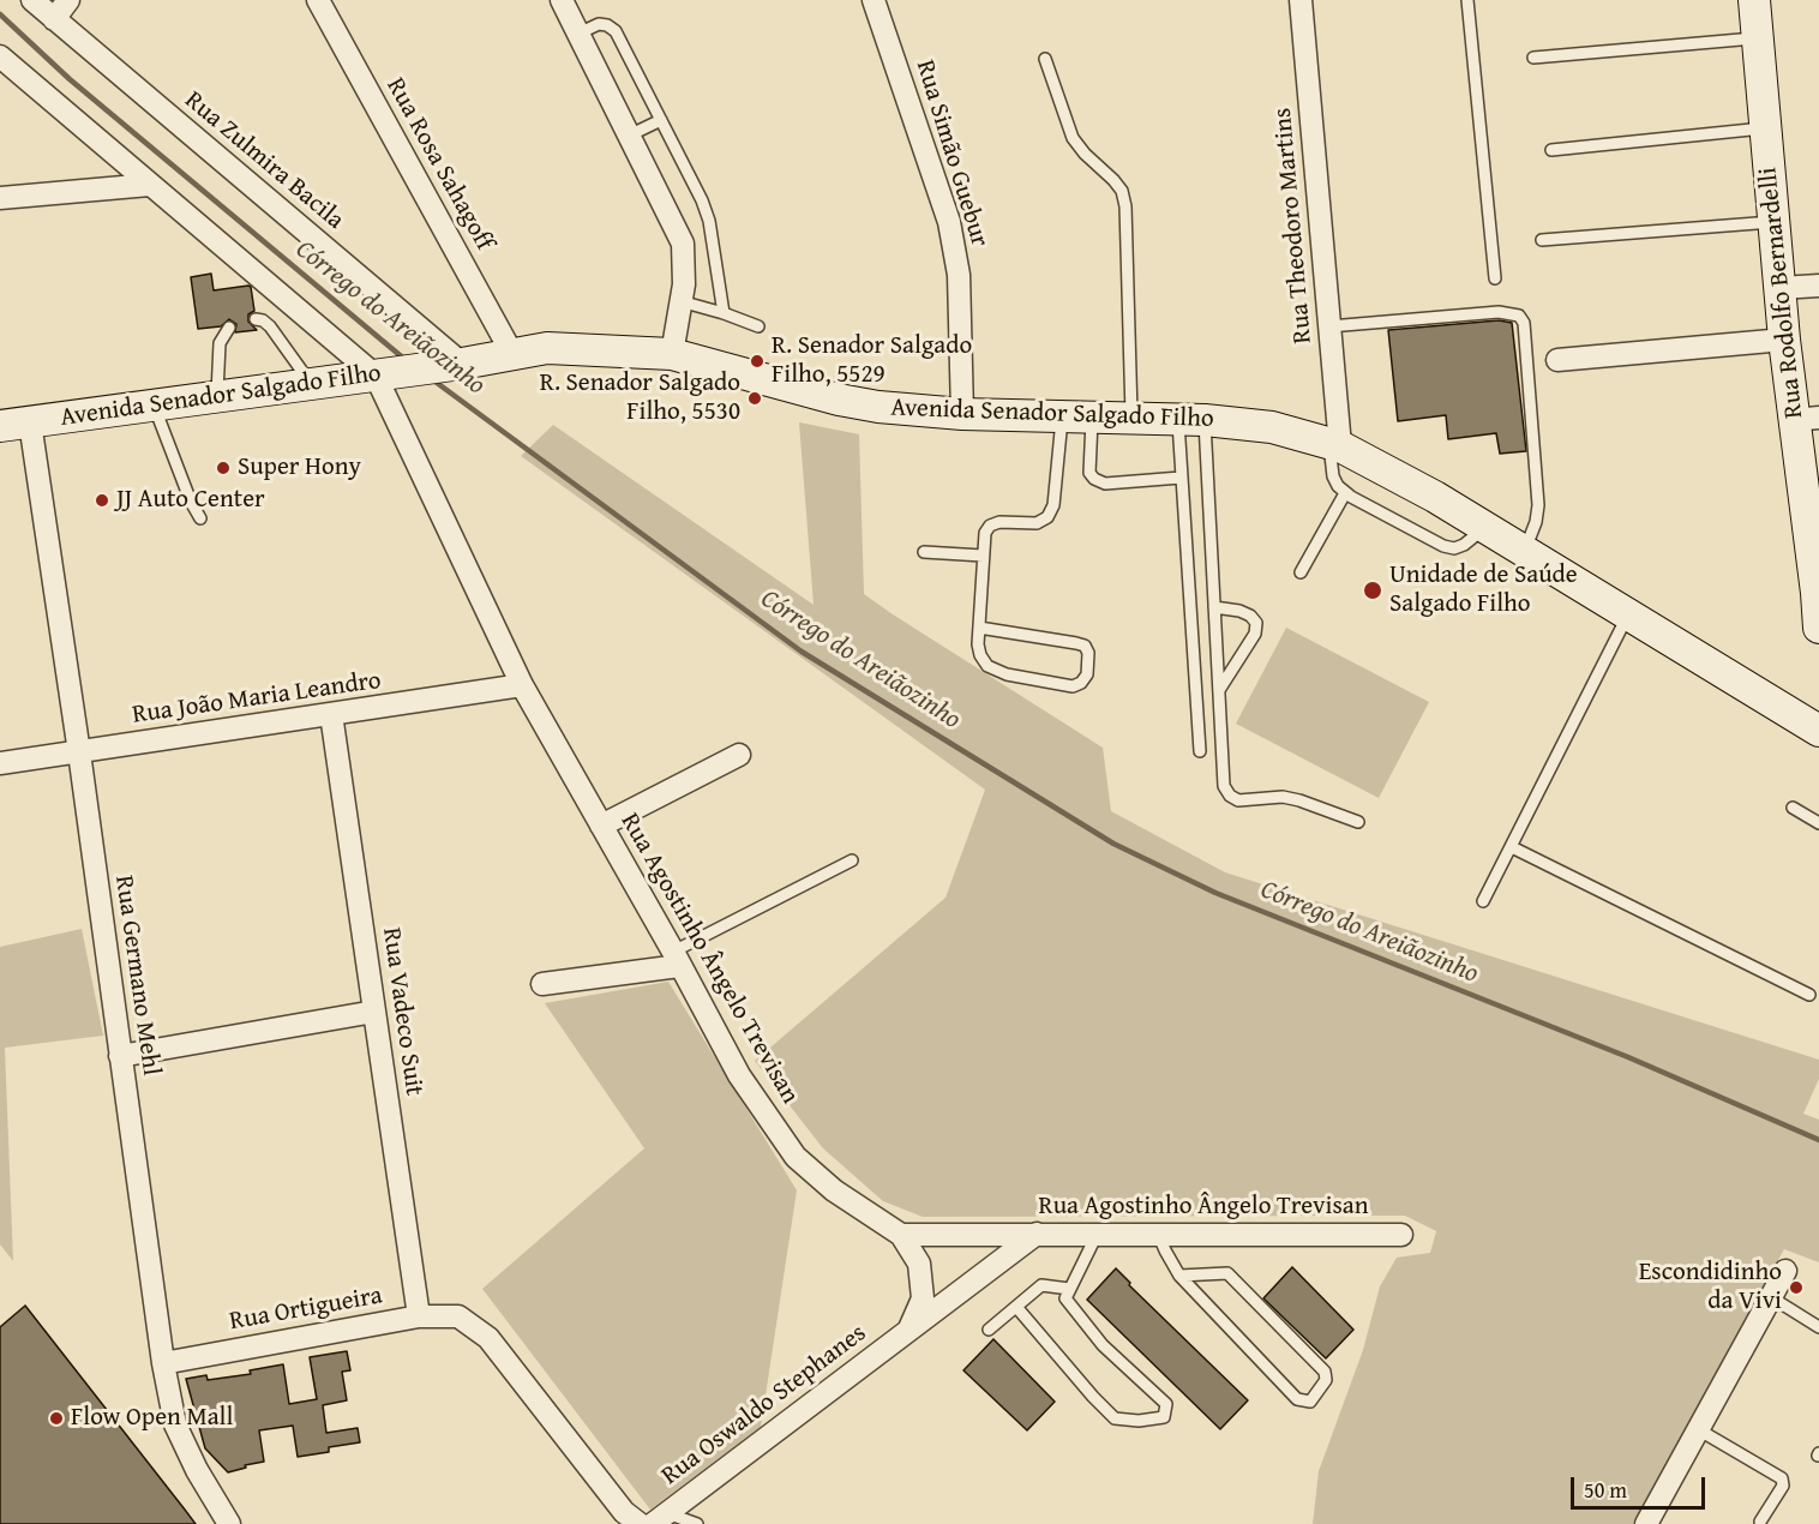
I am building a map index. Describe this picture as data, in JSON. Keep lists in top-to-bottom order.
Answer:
{
  "streets": {
    "main road": ["Rua Rodolfo Bernardelli", "Avenida Senador Salgado Filho"],
    "street": [
      "Rua Simão Guebur",
      "Rua Zulmira Bacila",
      "Rua Rosa Sahagoff",
      "Rua Theodoro Martins",
      "Rua João Maria Leandro",
      "Rua Agostinho Ângelo Trevisan",
      "Rua Germano Mehl",
      "Rua Vadeco Suit",
      "Rua Ortigueira",
      "Rua Oswaldo Stephanes"
    ]
  },
  "crossings": [
    ["Rua Simão Guebur", "Avenida Senador Salgado Filho"],
    ["Rua Zulmira Bacila", "Avenida Senador Salgado Filho"],
    ["Rua Rosa Sahagoff", "Avenida Senador Salgado Filho"],
    ["Rua Theodoro Martins", "Avenida Senador Salgado Filho"],
    ["Avenida Senador Salgado Filho", "Rua Agostinho Ângelo Trevisan"],
    ["Avenida Senador Salgado Filho", "Rua Germano Mehl"],
    ["Rua João Maria Leandro", "Rua Agostinho Ângelo Trevisan"],
    ["Rua João Maria Leandro", "Rua Germano Mehl"],
    ["Rua João Maria Leandro", "Rua Vadeco Suit"],
    ["Rua Agostinho Ângelo Trevisan", "Rua Oswaldo Stephanes"],
    ["Rua Germano Mehl", "Rua Ortigueira"],
    ["Rua Vadeco Suit", "Rua Ortigueira"]
  ],
  "water": ["Córrego do Areiãozinho"],
  "places": [
    "R. Senador Salgado Filho, 5529",
    "R. Senador Salgado Filho, 5530",
    "Super Hony",
    "JJ Auto Center",
    "Unidade de Saúde Salgado Filho",
    "Escondidinho da Vivi",
    "Flow Open Mall"
  ],
  "scale_bar": "50 m"
}
